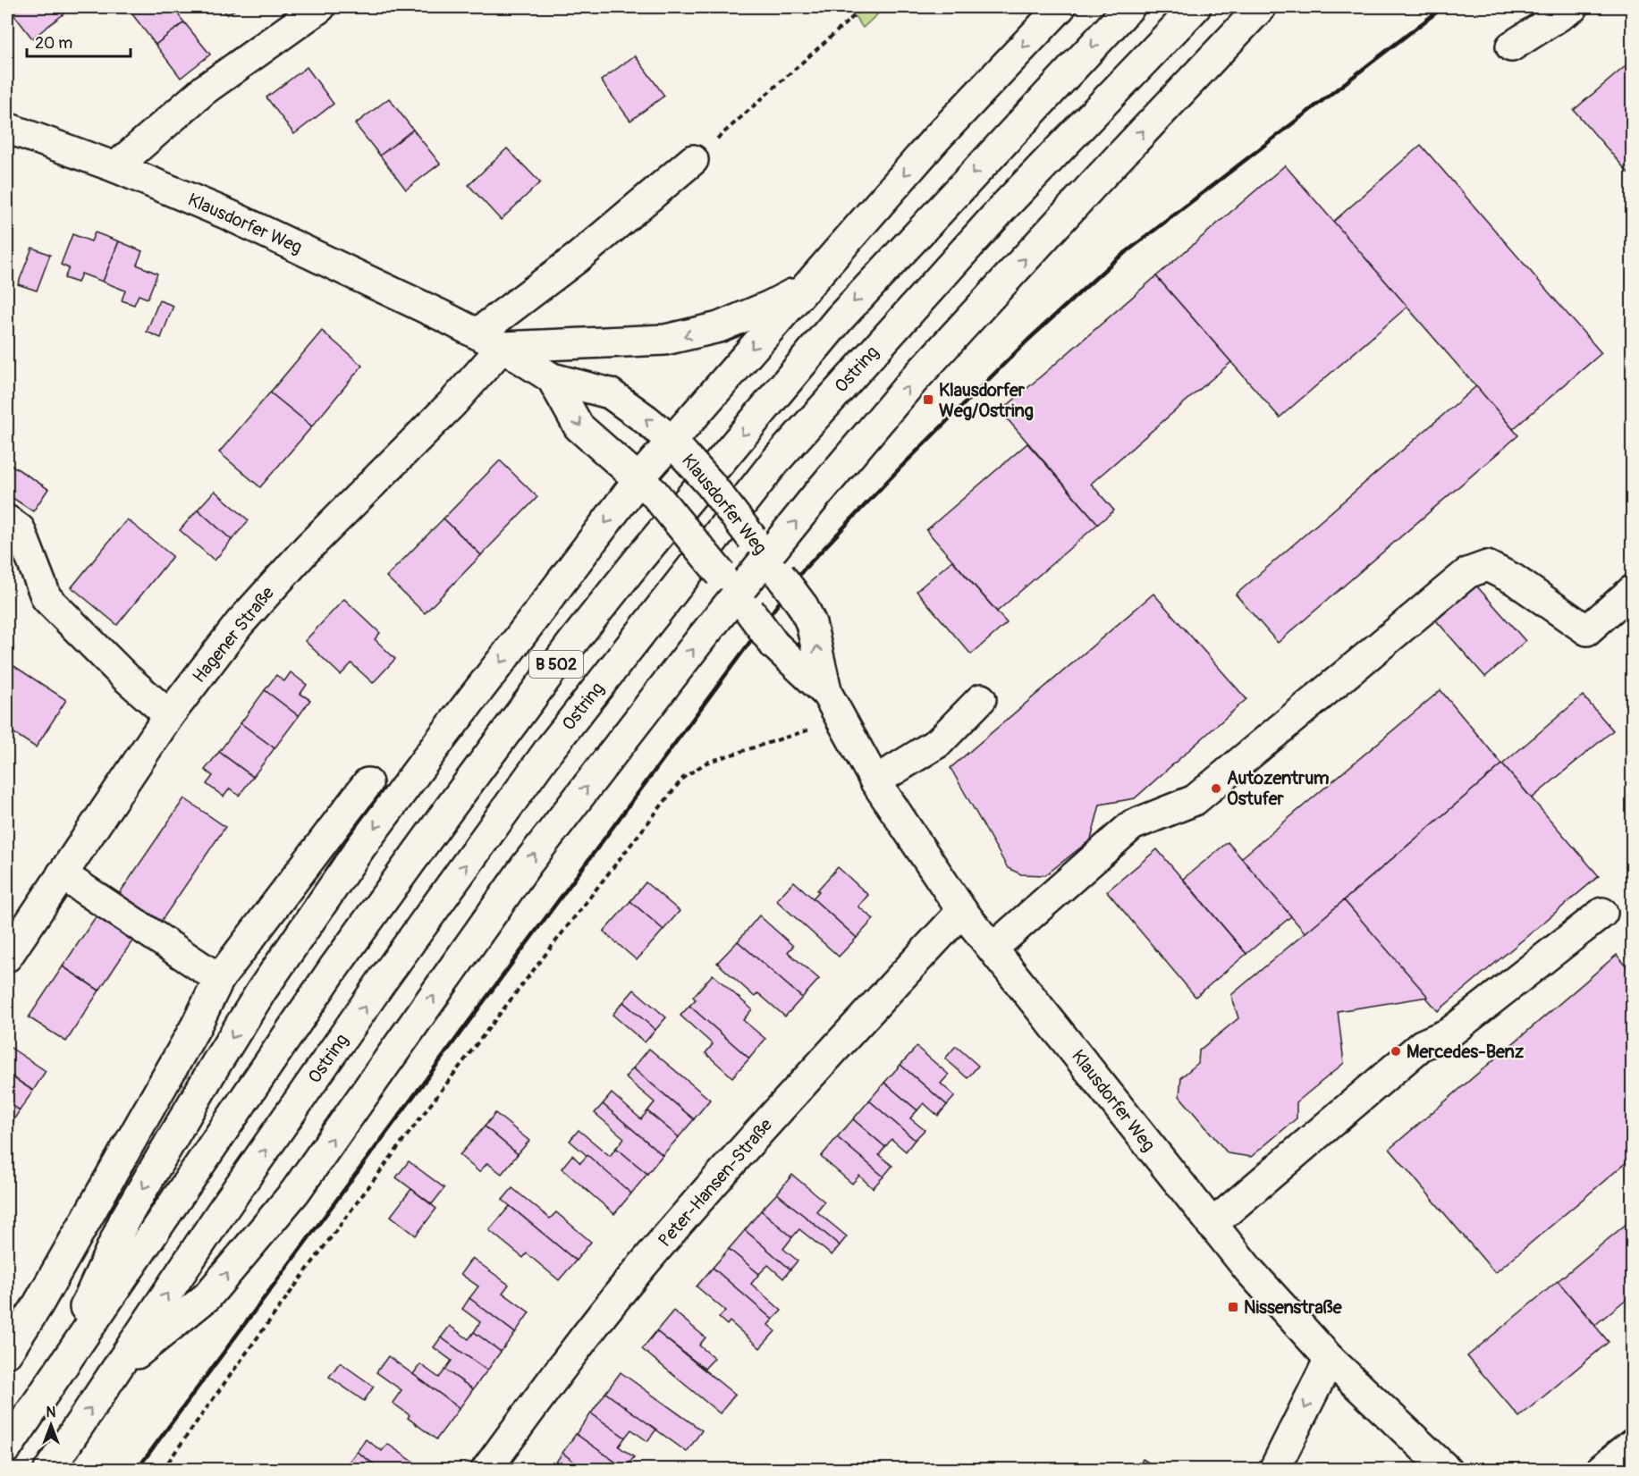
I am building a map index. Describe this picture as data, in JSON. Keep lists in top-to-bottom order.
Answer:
{
  "streets": {
    "main road": [
      "Klausdorfer Weg",
      "Ostring",
      "Hagener Straße",
      "B 502",
      "Peter-Hansen-Straße"
    ]
  },
  "crossings": [
    ["Klausdorfer Weg", "Hagener Straße"],
    ["Klausdorfer Weg", "Peter-Hansen-Straße"]
  ],
  "places": {
    "transit": ["Klausdorfer Weg/Ostring", "Nissenstraße"],
    "other": ["Autozentrum Ostufer", "Mercedes-Benz"]
  },
  "scale_bar": "20 m",
  "north": "top"
}
